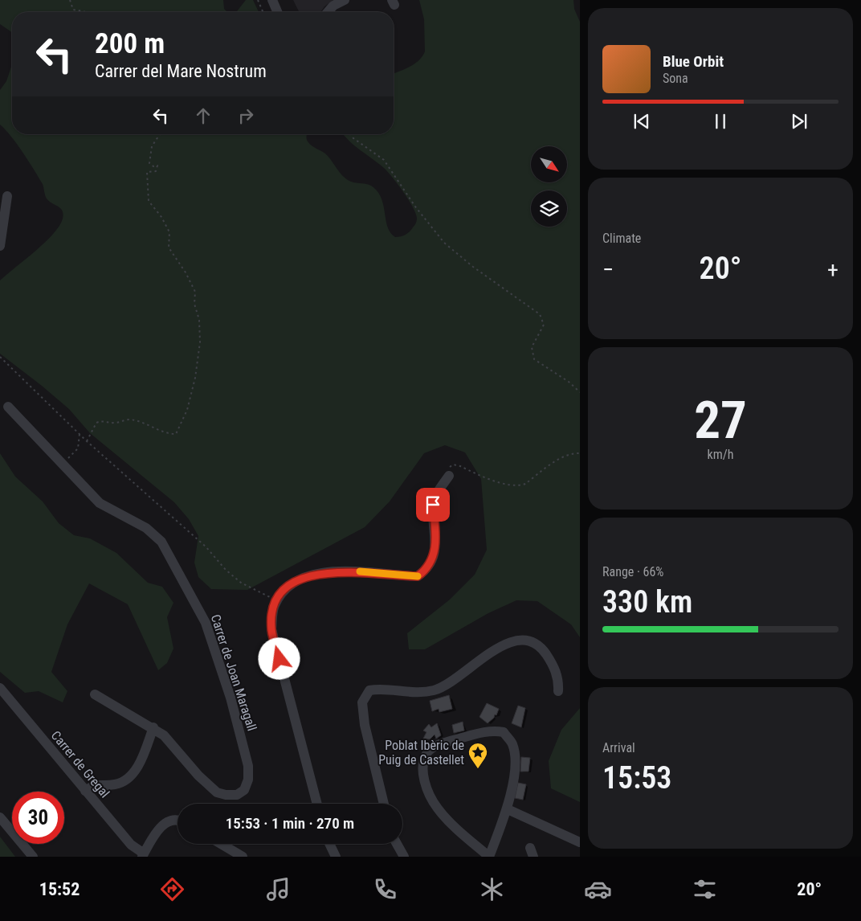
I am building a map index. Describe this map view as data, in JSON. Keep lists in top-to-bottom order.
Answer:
{
  "streets": {
    "street": ["Carrer de Joan Maragall", "Carrer de Gregal"]
  },
  "places": {
    "place": ["Poblat Ibèric de Puig de Castellet"]
  },
  "north": "bottom right",
  "page": {
    "turn": ["200 m", "Carrer del Mare Nostrum"],
    "song": ["Blue Orbit", "Sona"],
    "tile": [
      "Climate",
      ["27", "km/h"],
      ["Range · 66%", "330 km"],
      ["Arrival", "15:53"]
    ],
    "heat": ["−", "20°", "+"],
    "limit": "30",
    "trip": "15:53 · 1 min · 270 m",
    "tabs": ["15:52", "20°"]
  }
}
